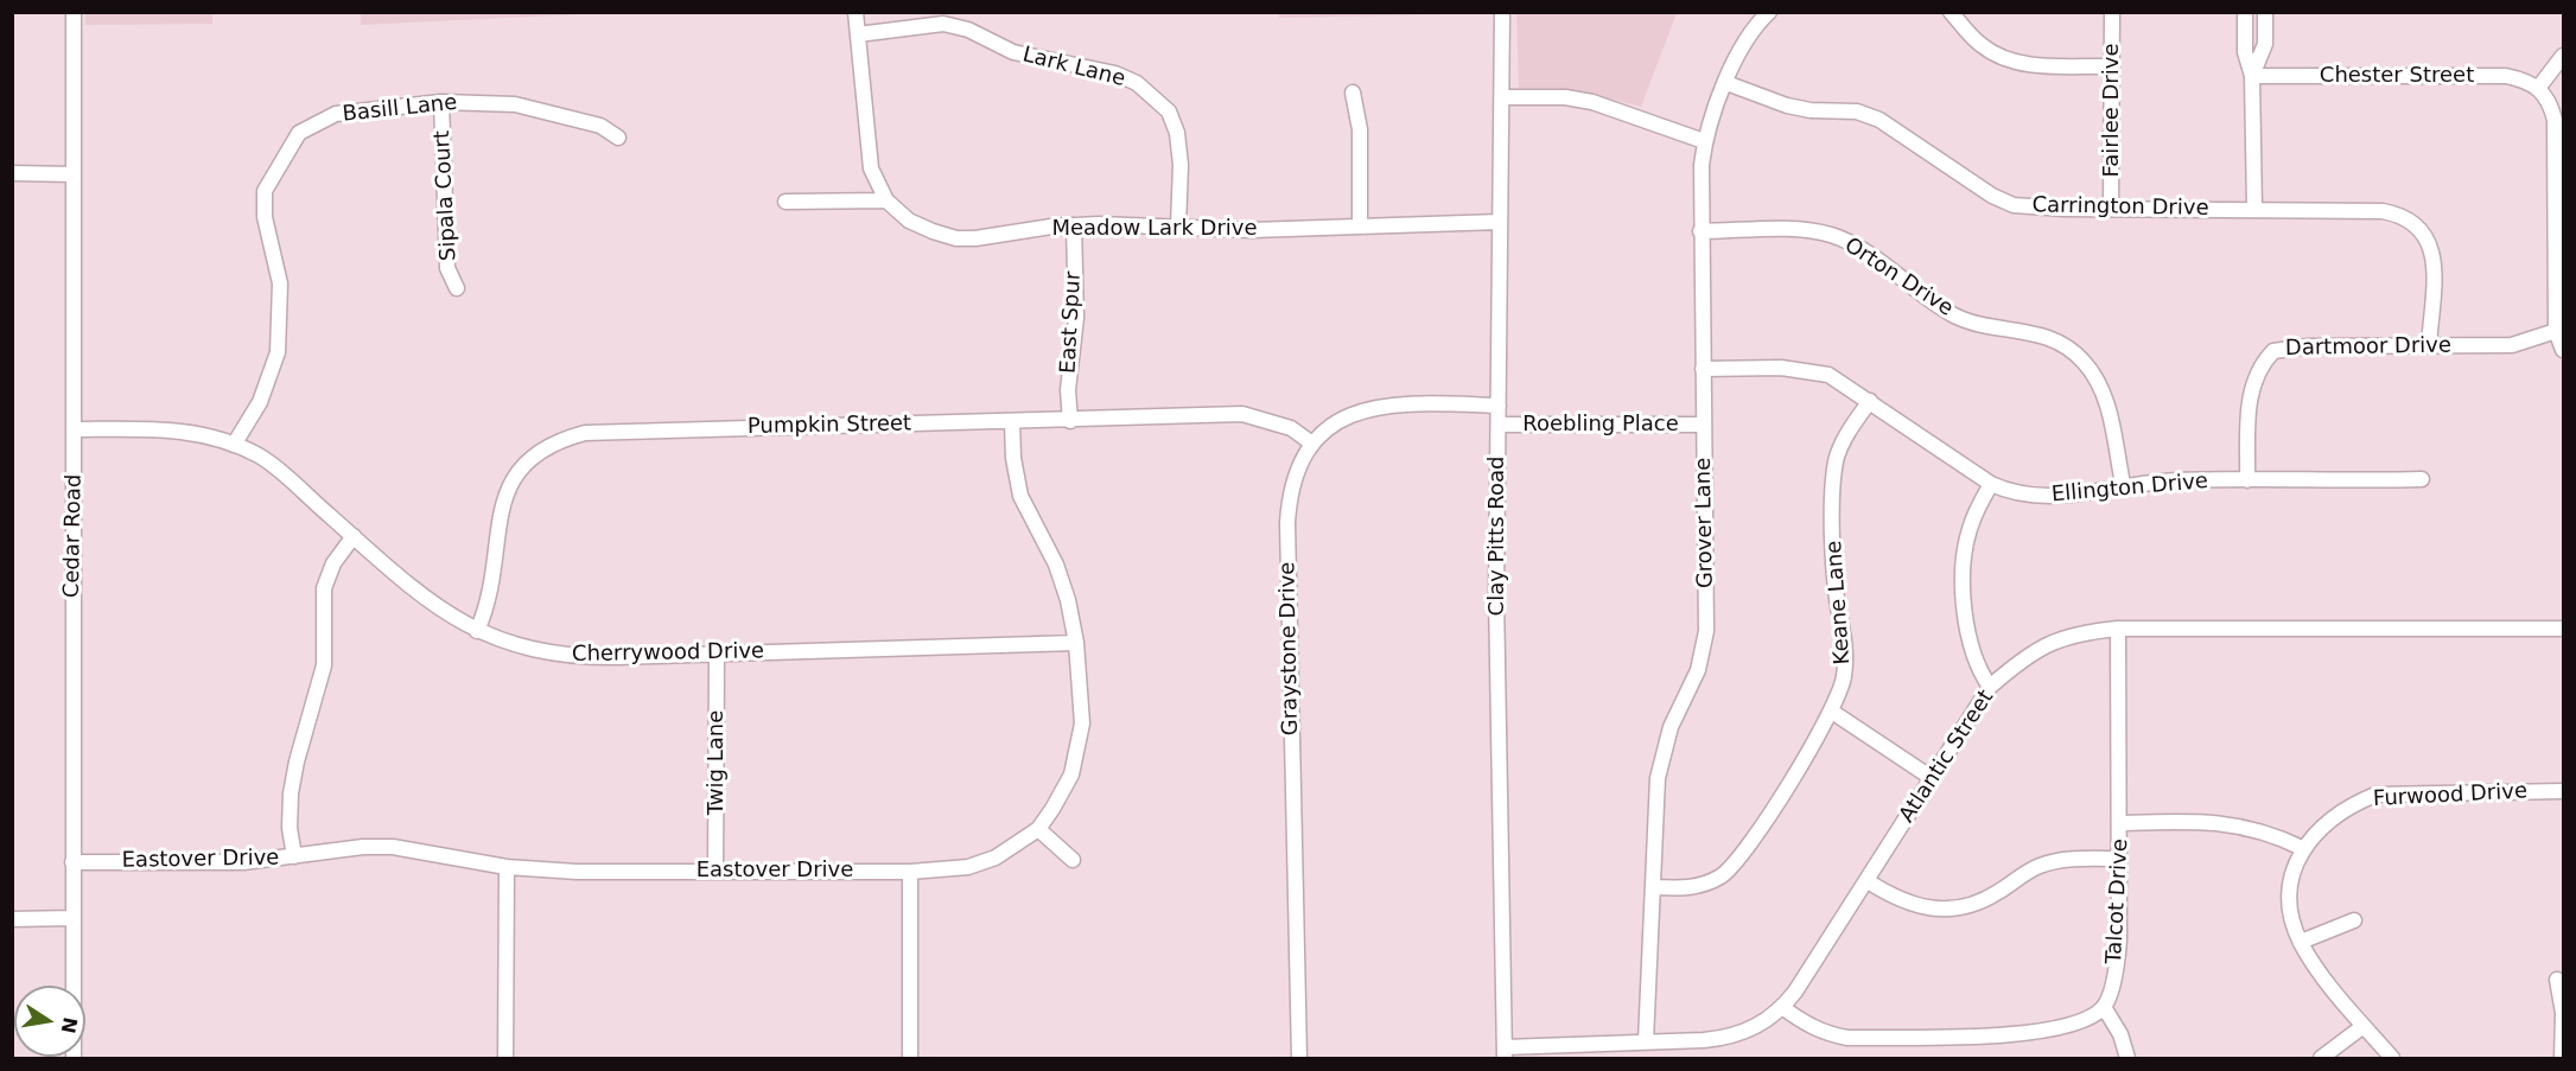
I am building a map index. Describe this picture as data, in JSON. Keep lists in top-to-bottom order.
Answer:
{
  "streets": {
    "street": [
      "Lark Lane",
      "Chester Street",
      "Basill Lane",
      "Fairlee Drive",
      "Sipala Court",
      "Carrington Drive",
      "Meadow Lark Drive",
      "Orton Drive",
      "East Spur",
      "Dartmoor Drive",
      "Roebling Place",
      "Pumpkin Street",
      "Ellington Drive",
      "Grover Lane",
      "Cedar Road",
      "Clay Pitts Road",
      "Keane Lane",
      "Graystone Drive",
      "Cherrywood Drive",
      "Atlantic Street",
      "Twig Lane",
      "Furwood Drive",
      "Eastover Drive",
      "Talcot Drive"
    ]
  },
  "crossings": [
    ["Lark Lane", "Meadow Lark Drive"],
    ["Basill Lane", "Sipala Court"],
    ["Basill Lane", "Cherrywood Drive"],
    ["Fairlee Drive", "Carrington Drive"],
    ["Carrington Drive", "Dartmoor Drive"],
    ["Carrington Drive", "Grover Lane"],
    ["Meadow Lark Drive", "East Spur"],
    ["Meadow Lark Drive", "Clay Pitts Road"],
    ["Orton Drive", "Ellington Drive"],
    ["Orton Drive", "Grover Lane"],
    ["East Spur", "Pumpkin Street"],
    ["Dartmoor Drive", "Ellington Drive"],
    ["Roebling Place", "Grover Lane"],
    ["Roebling Place", "Clay Pitts Road"],
    ["Pumpkin Street", "Graystone Drive"],
    ["Pumpkin Street", "Cherrywood Drive"],
    ["Pumpkin Street", "Eastover Drive"],
    ["Ellington Drive", "Grover Lane"],
    ["Ellington Drive", "Keane Lane"],
    ["Grover Lane", "Keane Lane"],
    ["Grover Lane", "Atlantic Street"],
    ["Cedar Road", "Cherrywood Drive"],
    ["Cedar Road", "Eastover Drive"],
    ["Clay Pitts Road", "Graystone Drive"],
    ["Clay Pitts Road", "Atlantic Street"],
    ["Cherrywood Drive", "Twig Lane"],
    ["Cherrywood Drive", "Eastover Drive"],
    ["Atlantic Street", "Talcot Drive"],
    ["Twig Lane", "Eastover Drive"]
  ],
  "north": "right"
}
